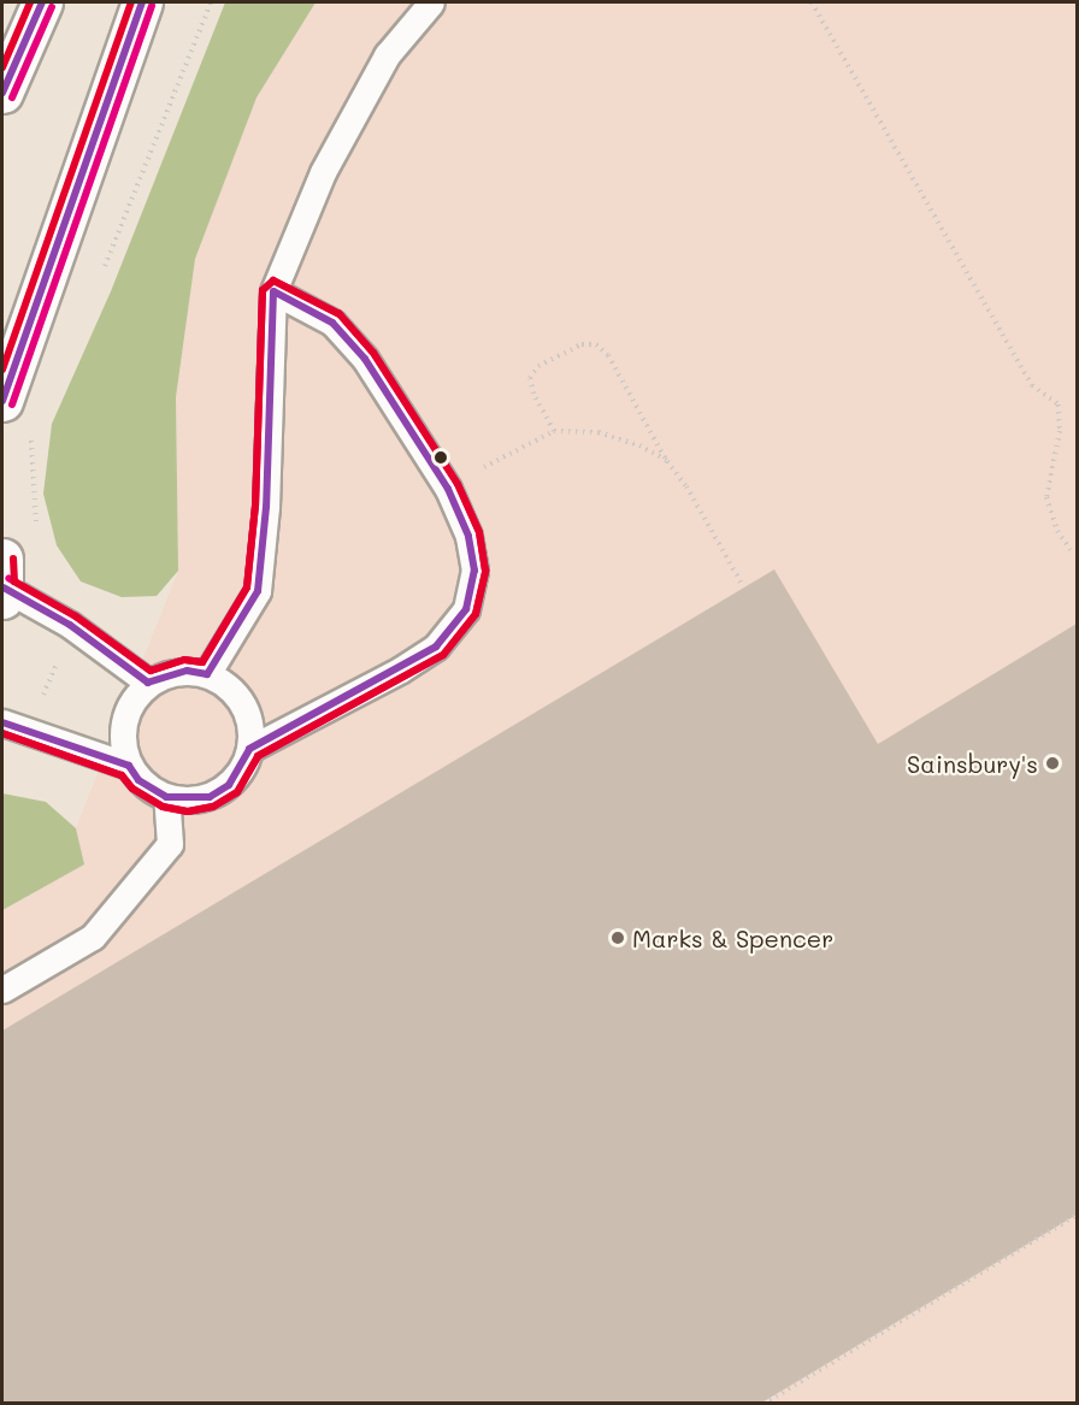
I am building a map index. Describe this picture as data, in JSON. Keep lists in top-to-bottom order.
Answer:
{
  "places": ["Sainsbury's", "Marks & Spencer"]
}
